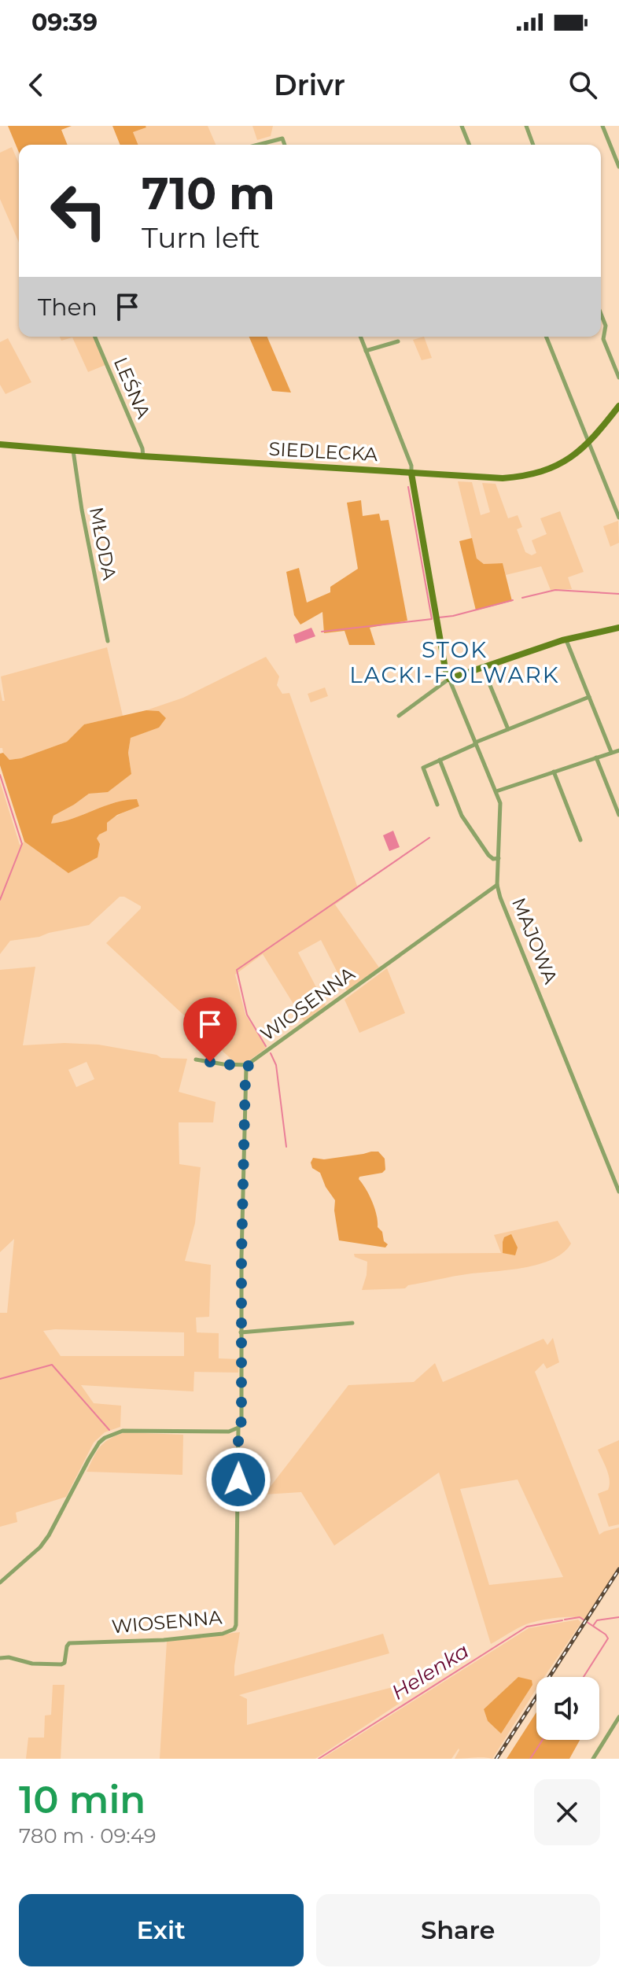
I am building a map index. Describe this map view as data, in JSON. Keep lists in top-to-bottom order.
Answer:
{
  "streets": {
    "main road": ["SIEDLECKA", "MAJOWA"],
    "street": ["LEŚNA", "MŁODA", "WIOSENNA"]
  },
  "crossings": [
    ["LEŚNA", "SIEDLECKA"],
    ["SIEDLECKA", "MŁODA"],
    ["SIEDLECKA", "MAJOWA"],
    ["MAJOWA", "WIOSENNA"]
  ],
  "districts": ["STOK LACKI-FOLWARK"],
  "water": ["Helenka"],
  "page": {
    "status": "09:39",
    "header": "Drivr",
    "turn": ["710 m", "Turn left"],
    "then": "Then",
    "heading": ["10 min", "780 m · 09:49"],
    "buttons": ["Exit", "Share"]
  }
}
